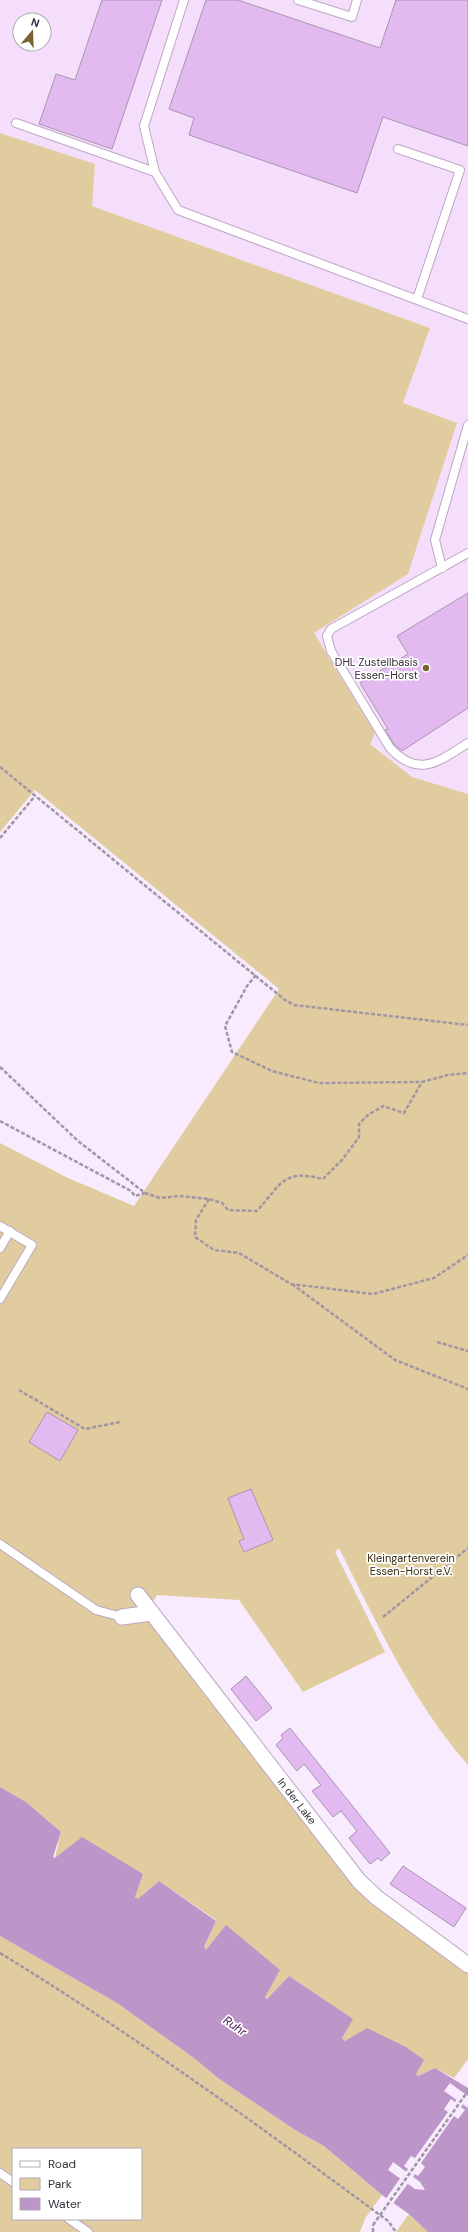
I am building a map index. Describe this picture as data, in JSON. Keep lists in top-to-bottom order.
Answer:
{
  "streets": {
    "street": ["In der Lake"]
  },
  "water": ["Ruhr"],
  "parks": ["Kleingartenverein Essen-Horst e.V."],
  "places": ["DHL Zustellbasis Essen-Horst"],
  "legend": ["Road", "Park", "Water"],
  "north": "top"
}
